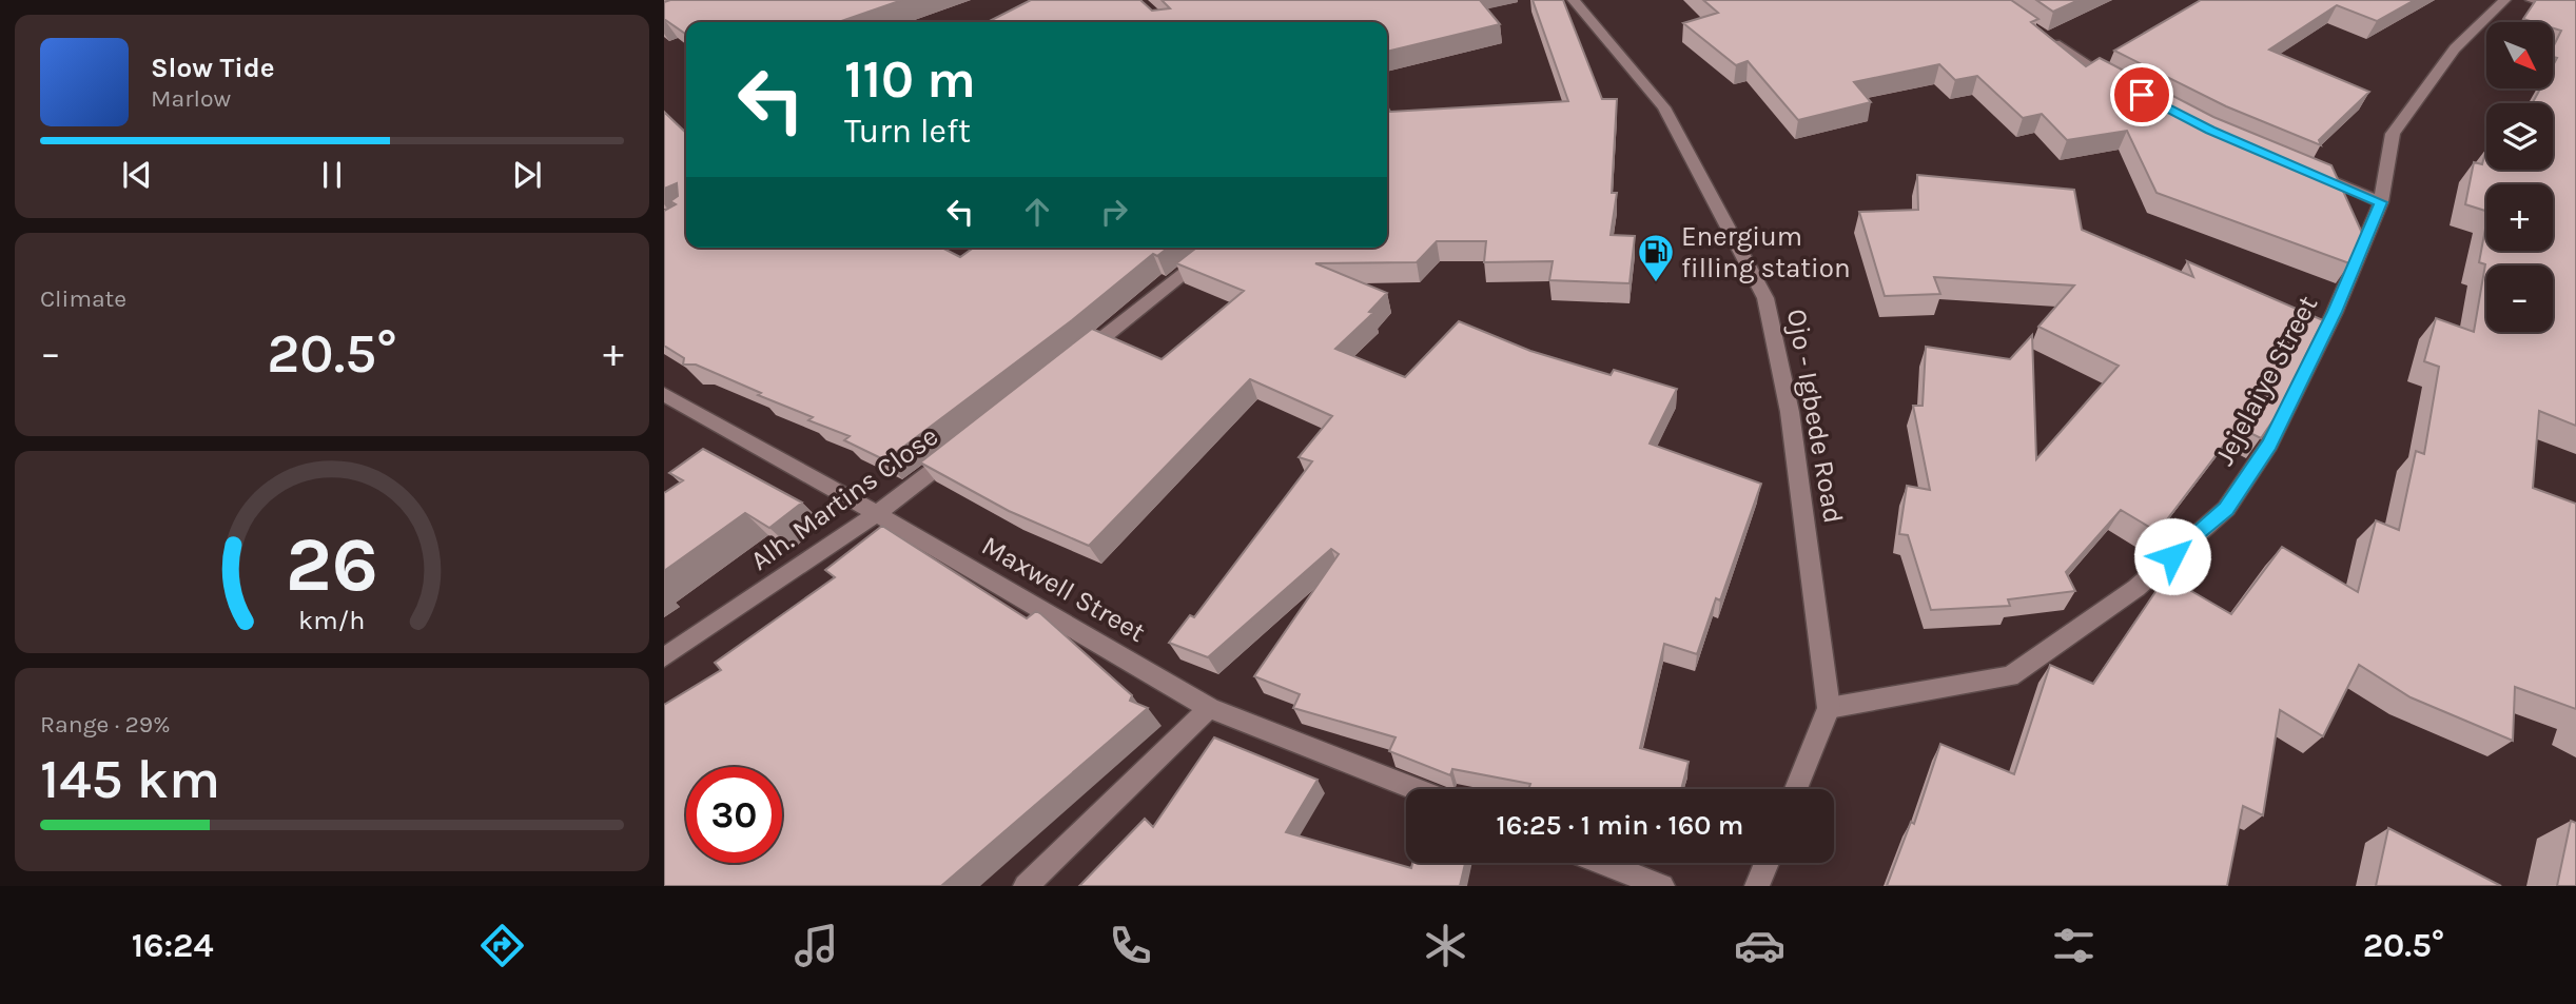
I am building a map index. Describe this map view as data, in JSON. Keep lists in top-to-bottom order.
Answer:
{
  "streets": {
    "street": [
      "Jejelaiye Street",
      "Ojo - Igbede Road",
      "Alh. Martins Close",
      "Maxwell Street"
    ]
  },
  "crossings": [
    ["Jejelaiye Street", "Ojo - Igbede Road"],
    ["Alh. Martins Close", "Maxwell Street"]
  ],
  "places": {
    "fuel station": ["Energium filling station"]
  },
  "north": "bottom right",
  "page": {
    "map_buttons": ["+", "−"],
    "turn": ["110 m", "Turn left"],
    "song": ["Slow Tide", "Marlow"],
    "tile": [
      "Climate",
      ["Range · 29%", "145 km"]
    ],
    "heat": ["−", "20.5°", "+"],
    "limit": "30",
    "trip": "16:25 · 1 min · 160 m",
    "tabs": ["16:24", "20.5°"],
    "gauge": ["26", "km/h"]
  }
}
